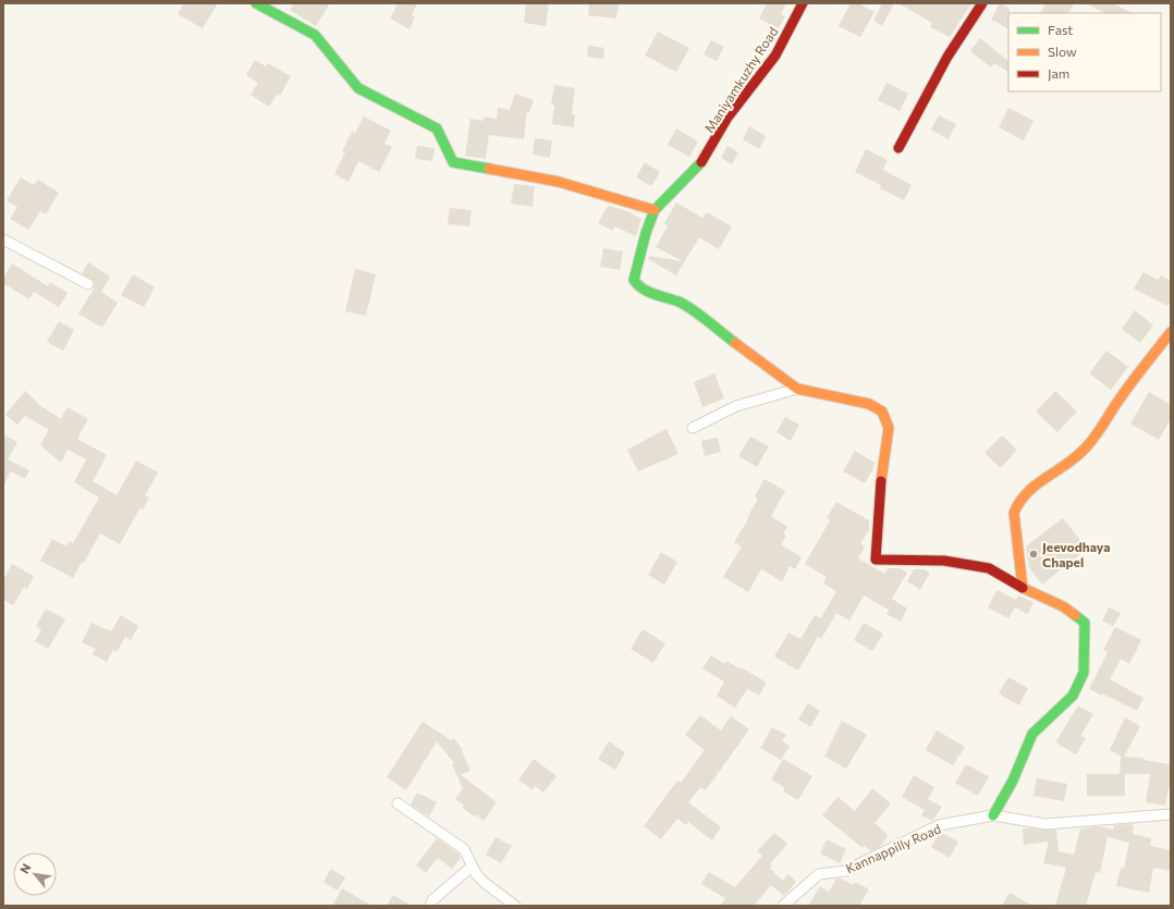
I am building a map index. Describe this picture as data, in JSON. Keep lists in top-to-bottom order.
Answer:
{
  "streets": {
    "street": ["Maniyamkuzhy Road", "Kannappilly Road"]
  },
  "places": ["Jeevodhaya Chapel"],
  "legend": ["Fast", "Slow", "Jam"],
  "north": "top left"
}
